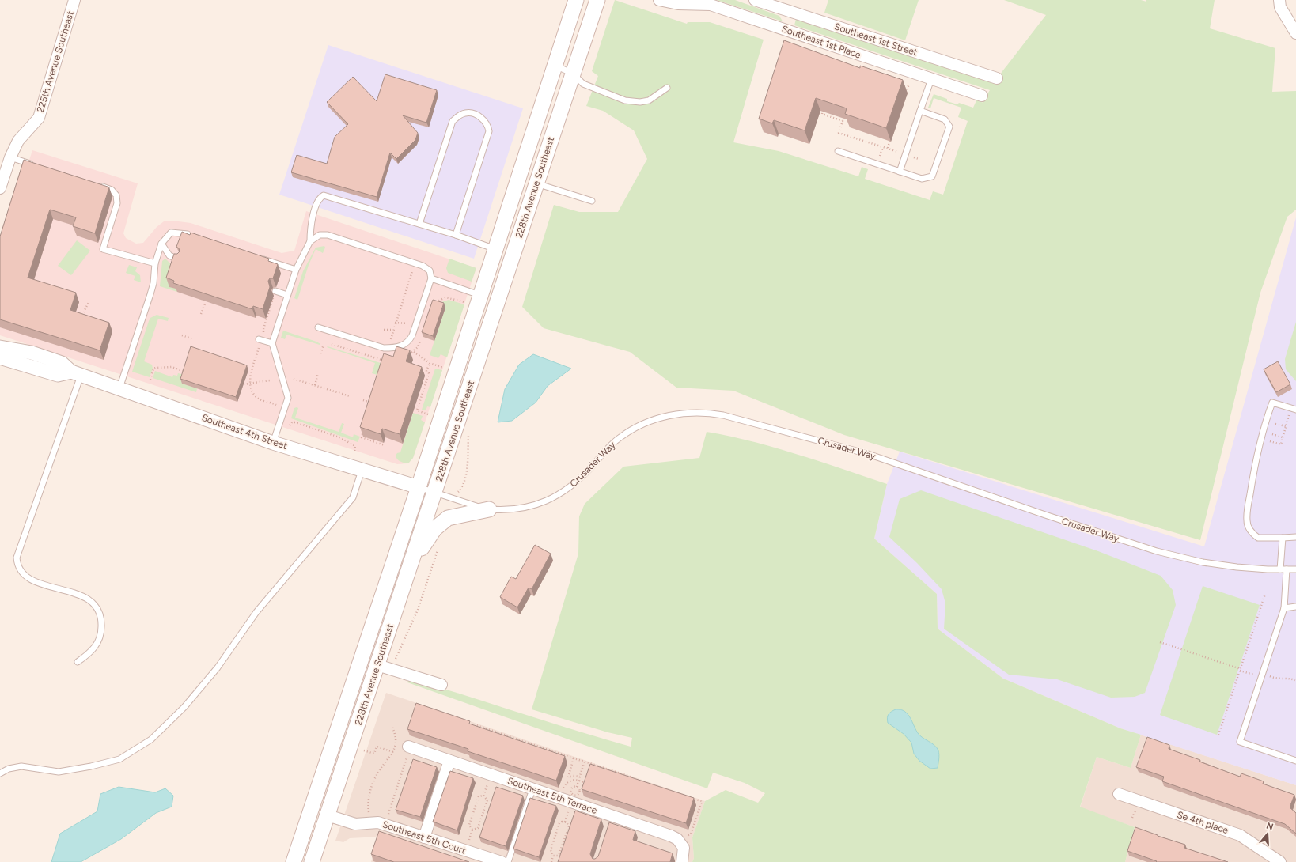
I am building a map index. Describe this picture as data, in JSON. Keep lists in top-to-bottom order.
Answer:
{
  "streets": {
    "main road": ["228th Avenue Southeast"],
    "street": [
      "Southeast 1st Street",
      "Southeast 1st Place",
      "225th Avenue Southeast",
      "Southeast 4th Street",
      "Southeast 5th Terrace",
      "Se 4th place",
      "Southeast 5th Court"
    ],
    "lane": ["Crusader Way"]
  },
  "crossings": [
    ["228th Avenue Southeast", "Southeast 4th Street"],
    ["228th Avenue Southeast", "Crusader Way"],
    ["228th Avenue Southeast", "Southeast 5th Court"],
    ["Southeast 4th Street", "Crusader Way"]
  ],
  "north": "top"
}
